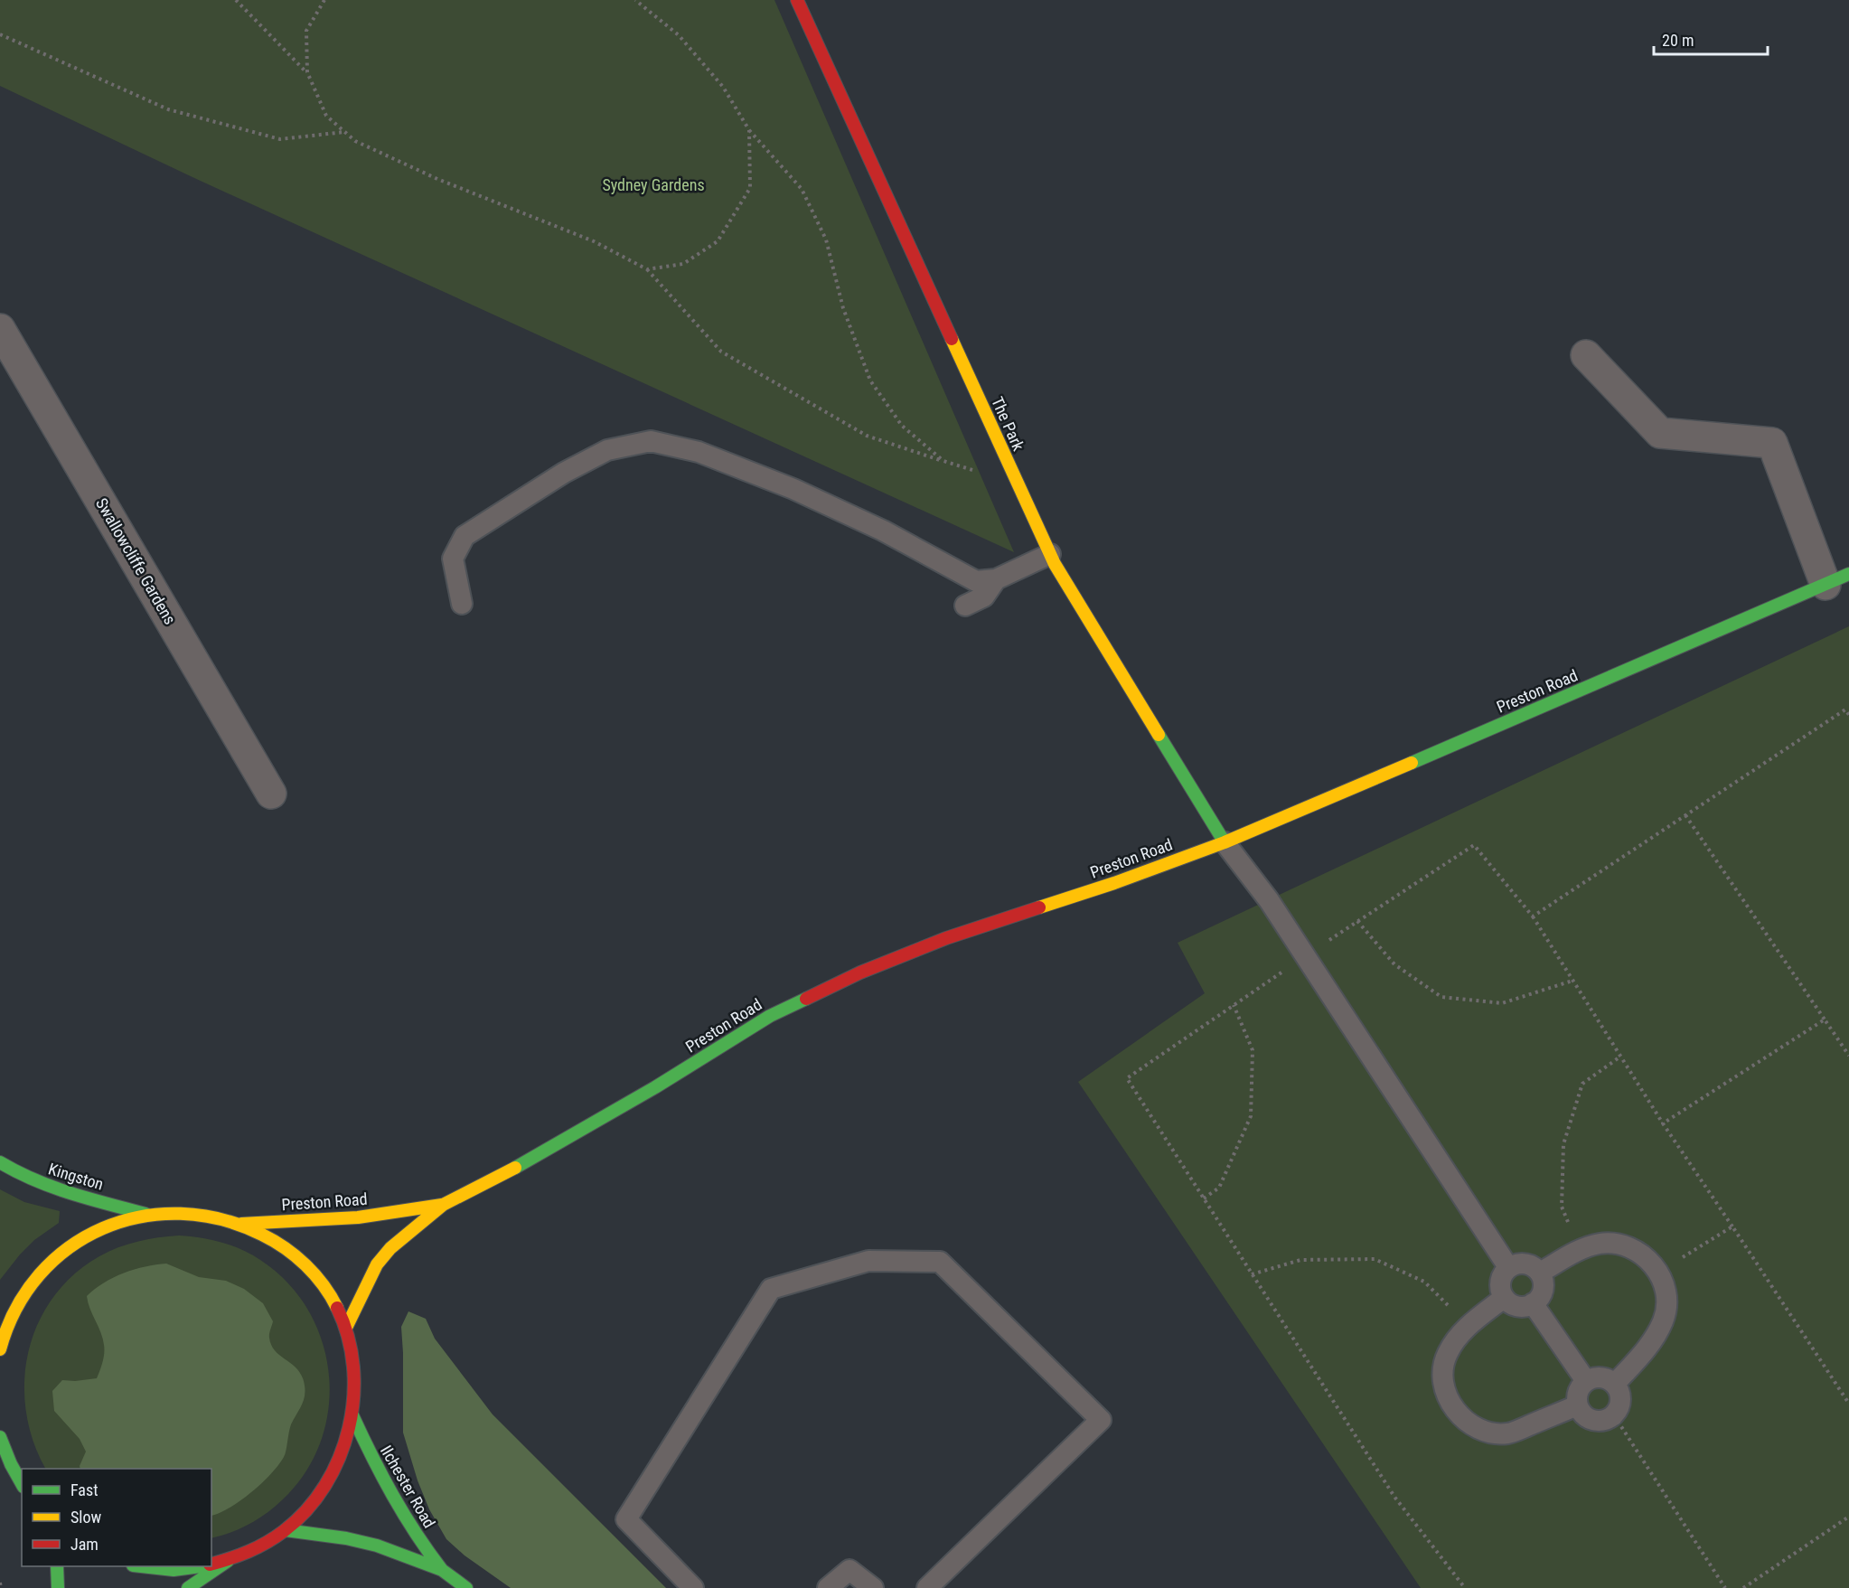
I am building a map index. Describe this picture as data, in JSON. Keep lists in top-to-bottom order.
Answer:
{
  "streets": {
    "main road": [
      "The Park",
      "Preston Road",
      "Kingston",
      "Ilchester Road"
    ],
    "street": ["Swallowcliffe Gardens"]
  },
  "crossings": [
    ["The Park", "Preston Road"]
  ],
  "parks": ["Sydney Gardens"],
  "legend": ["Fast", "Slow", "Jam"],
  "scale_bar": "20 m"
}
